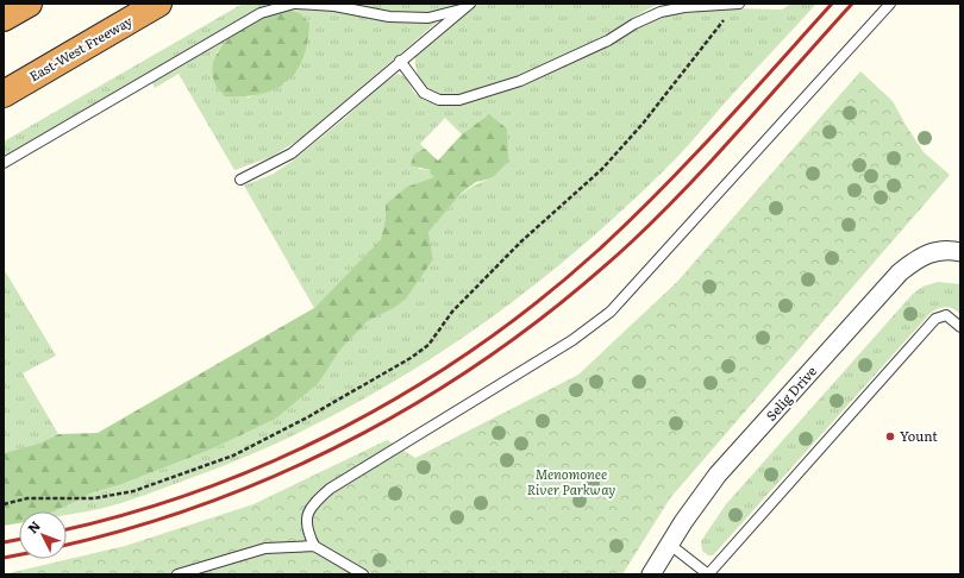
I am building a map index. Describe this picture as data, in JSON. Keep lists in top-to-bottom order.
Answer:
{
  "streets": {
    "highway": ["East-West Freeway"],
    "street": ["Selig Drive"]
  },
  "parks": ["Menomonee River Parkway"],
  "places": ["Yount"],
  "north": "top left"
}
